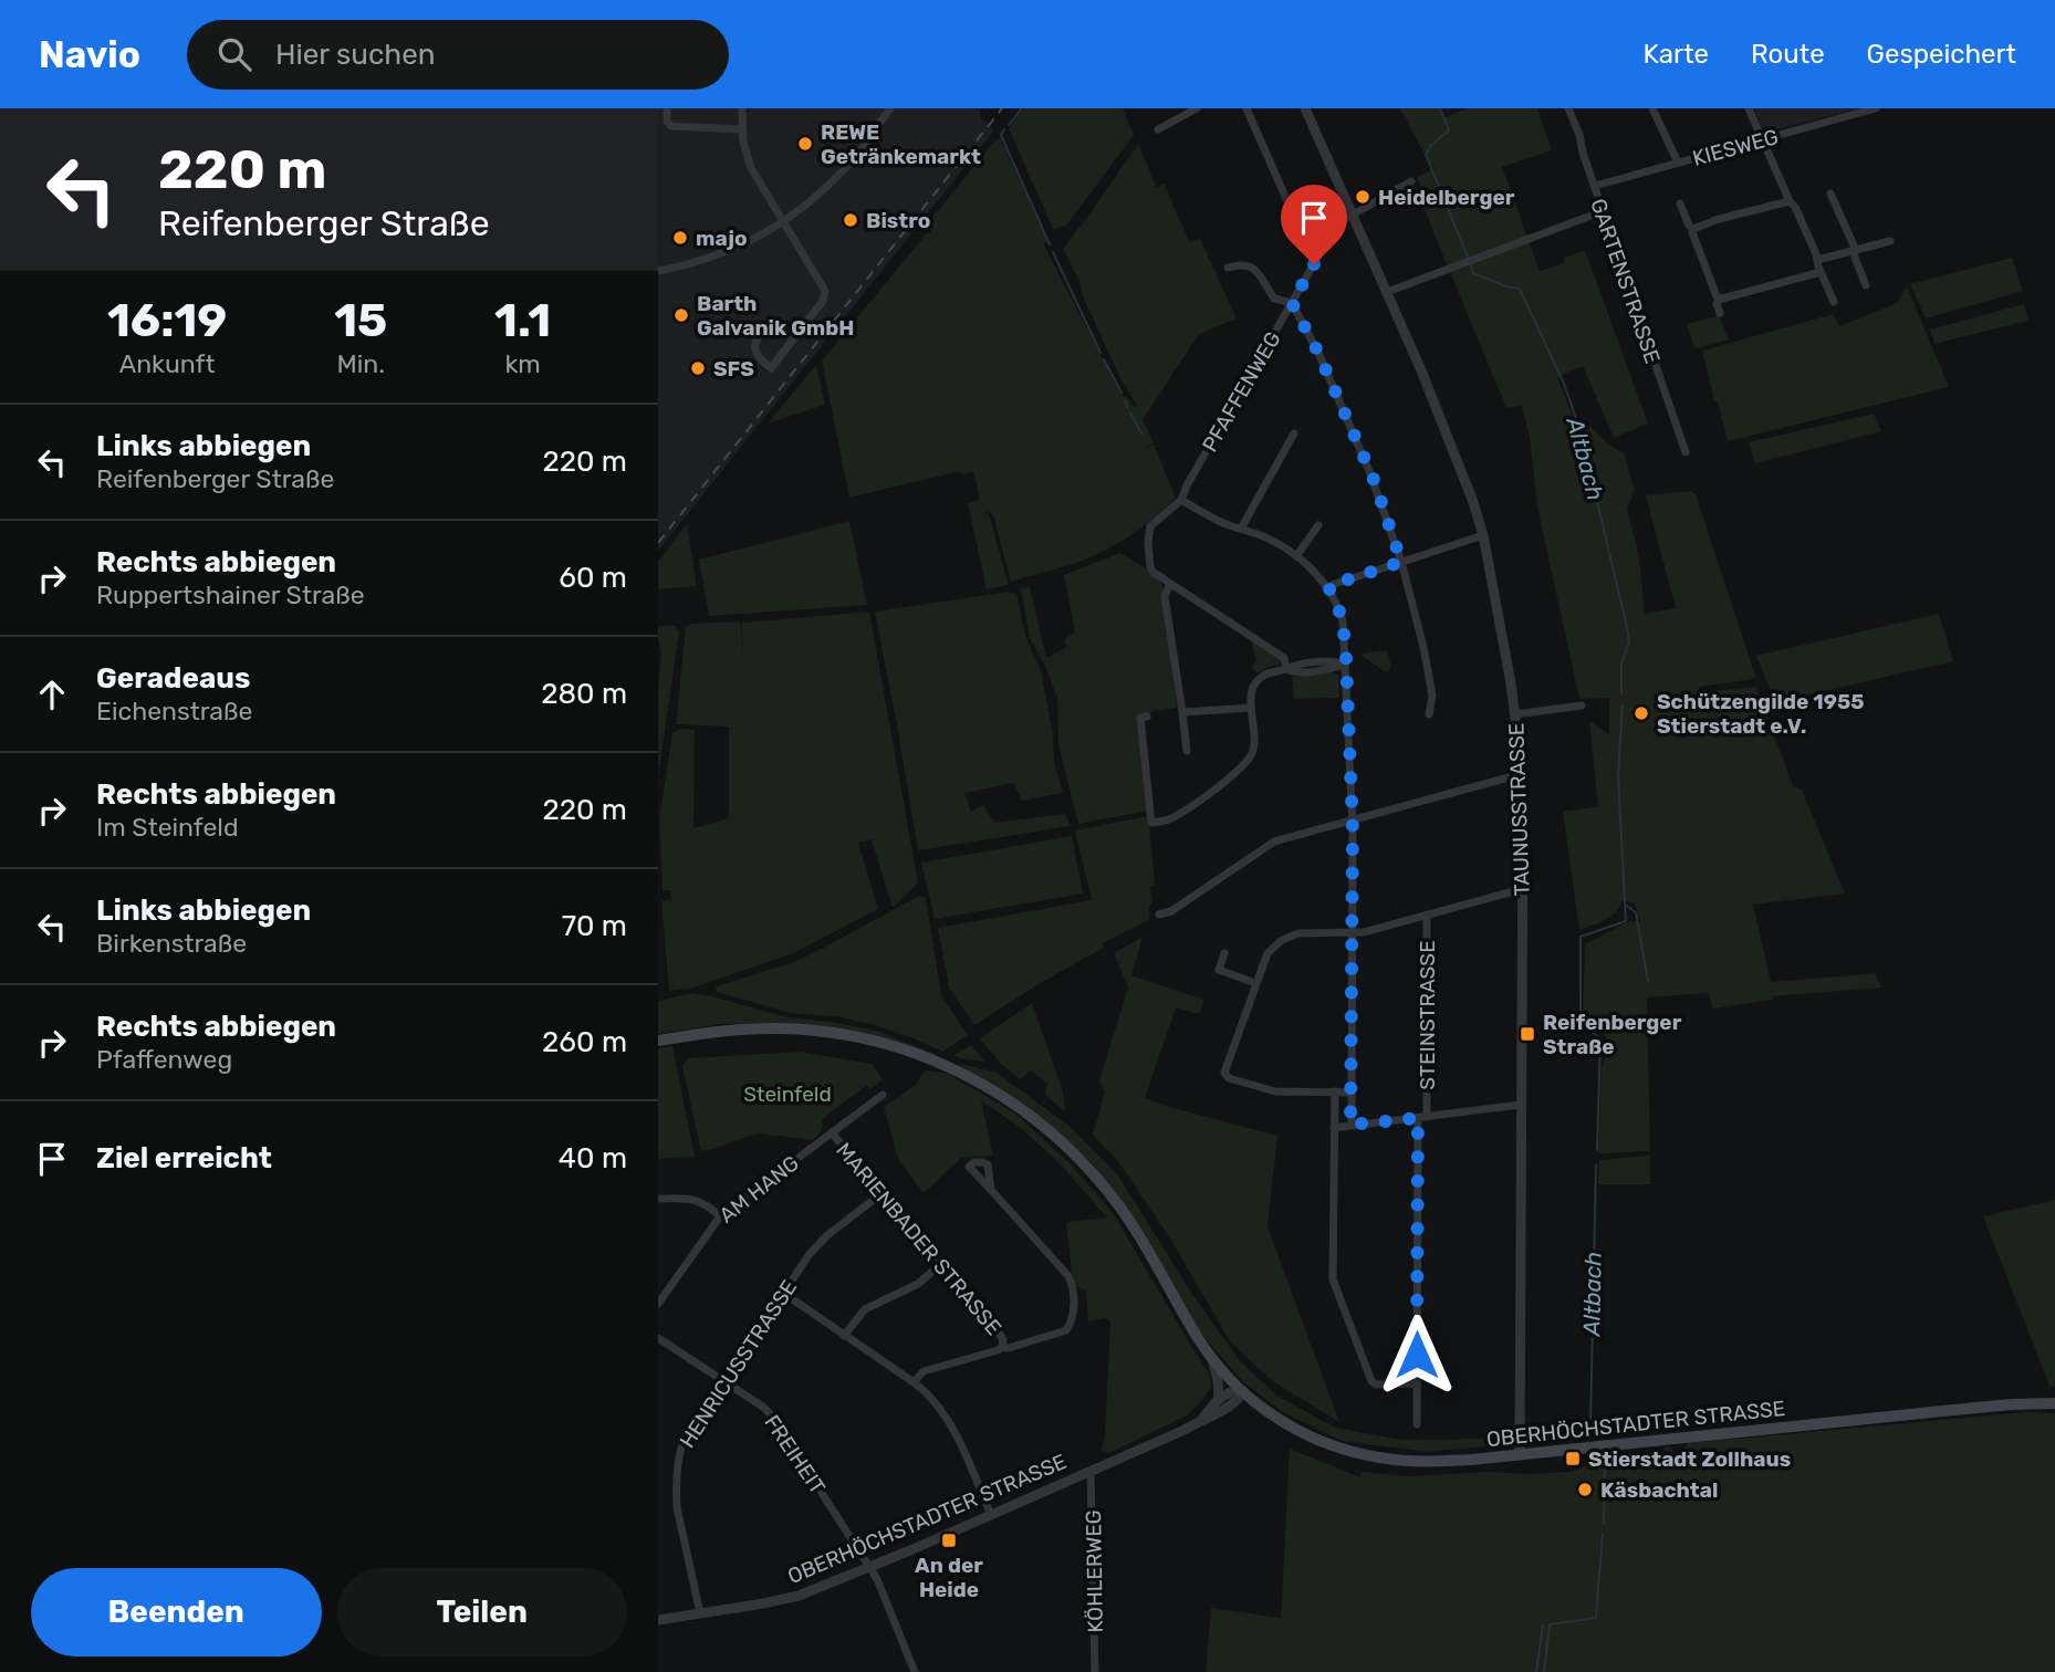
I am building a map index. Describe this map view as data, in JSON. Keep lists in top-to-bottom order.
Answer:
{
  "streets": {
    "main road": ["OBERHÖCHSTADTER STRASSE"],
    "street": [
      "KIESWEG",
      "GARTENSTRASSE",
      "PFAFFENWEG",
      "TAUNUSSTRASSE",
      "STEINSTRASSE",
      "AM HANG",
      "MARIENBADER STRASSE",
      "HENRICUSSTRASSE",
      "FREIHEIT",
      "KÖHLERWEG"
    ]
  },
  "crossings": [
    ["KIESWEG", "GARTENSTRASSE"],
    ["PFAFFENWEG", "TAUNUSSTRASSE"],
    ["TAUNUSSTRASSE", "OBERHÖCHSTADTER STRASSE"],
    ["AM HANG", "MARIENBADER STRASSE"],
    ["MARIENBADER STRASSE", "HENRICUSSTRASSE"],
    ["HENRICUSSTRASSE", "OBERHÖCHSTADTER STRASSE"],
    ["HENRICUSSTRASSE", "FREIHEIT"],
    ["OBERHÖCHSTADTER STRASSE", "FREIHEIT"],
    ["OBERHÖCHSTADTER STRASSE", "KÖHLERWEG"]
  ],
  "water": ["Altbach"],
  "parks": ["Steinfeld"],
  "places": {
    "other": [
      "REWE Getränkemarkt",
      "Heidelberger",
      "Bistro",
      "majo",
      "Barth Galvanik GmbH",
      "SFS",
      "Schützengilde 1955 Stierstadt e.V.",
      "Käsbachtal"
    ],
    "transit": ["Reifenberger Straße", "Stierstadt Zollhaus", "An der Heide"]
  },
  "page": {
    "header": "Navio",
    "search": "Hier suchen",
    "nav": ["Karte", "Route", "Gespeichert"],
    "turn": ["220 m", "Reifenberger Straße"],
    "eta": [
      "16:19",
      "Ankunft",
      "15",
      "Min.",
      "1.1",
      "km"
    ],
    "list": [
      {
        "name": "Links abbiegen",
        "note": "Reifenberger Straße",
        "value": "220 m"
      },
      {
        "name": "Rechts abbiegen",
        "note": "Ruppertshainer Straße",
        "value": "60 m"
      },
      {
        "name": "Geradeaus",
        "note": "Eichenstraße",
        "value": "280 m"
      },
      {
        "name": "Rechts abbiegen",
        "note": "Im Steinfeld",
        "value": "220 m"
      },
      {
        "name": "Links abbiegen",
        "note": "Birkenstraße",
        "value": "70 m"
      },
      {
        "name": "Rechts abbiegen",
        "note": "Pfaffenweg",
        "value": "260 m"
      },
      {
        "name": "Ziel erreicht",
        "value": "40 m"
      }
    ],
    "buttons": ["Beenden", "Teilen"]
  }
}
